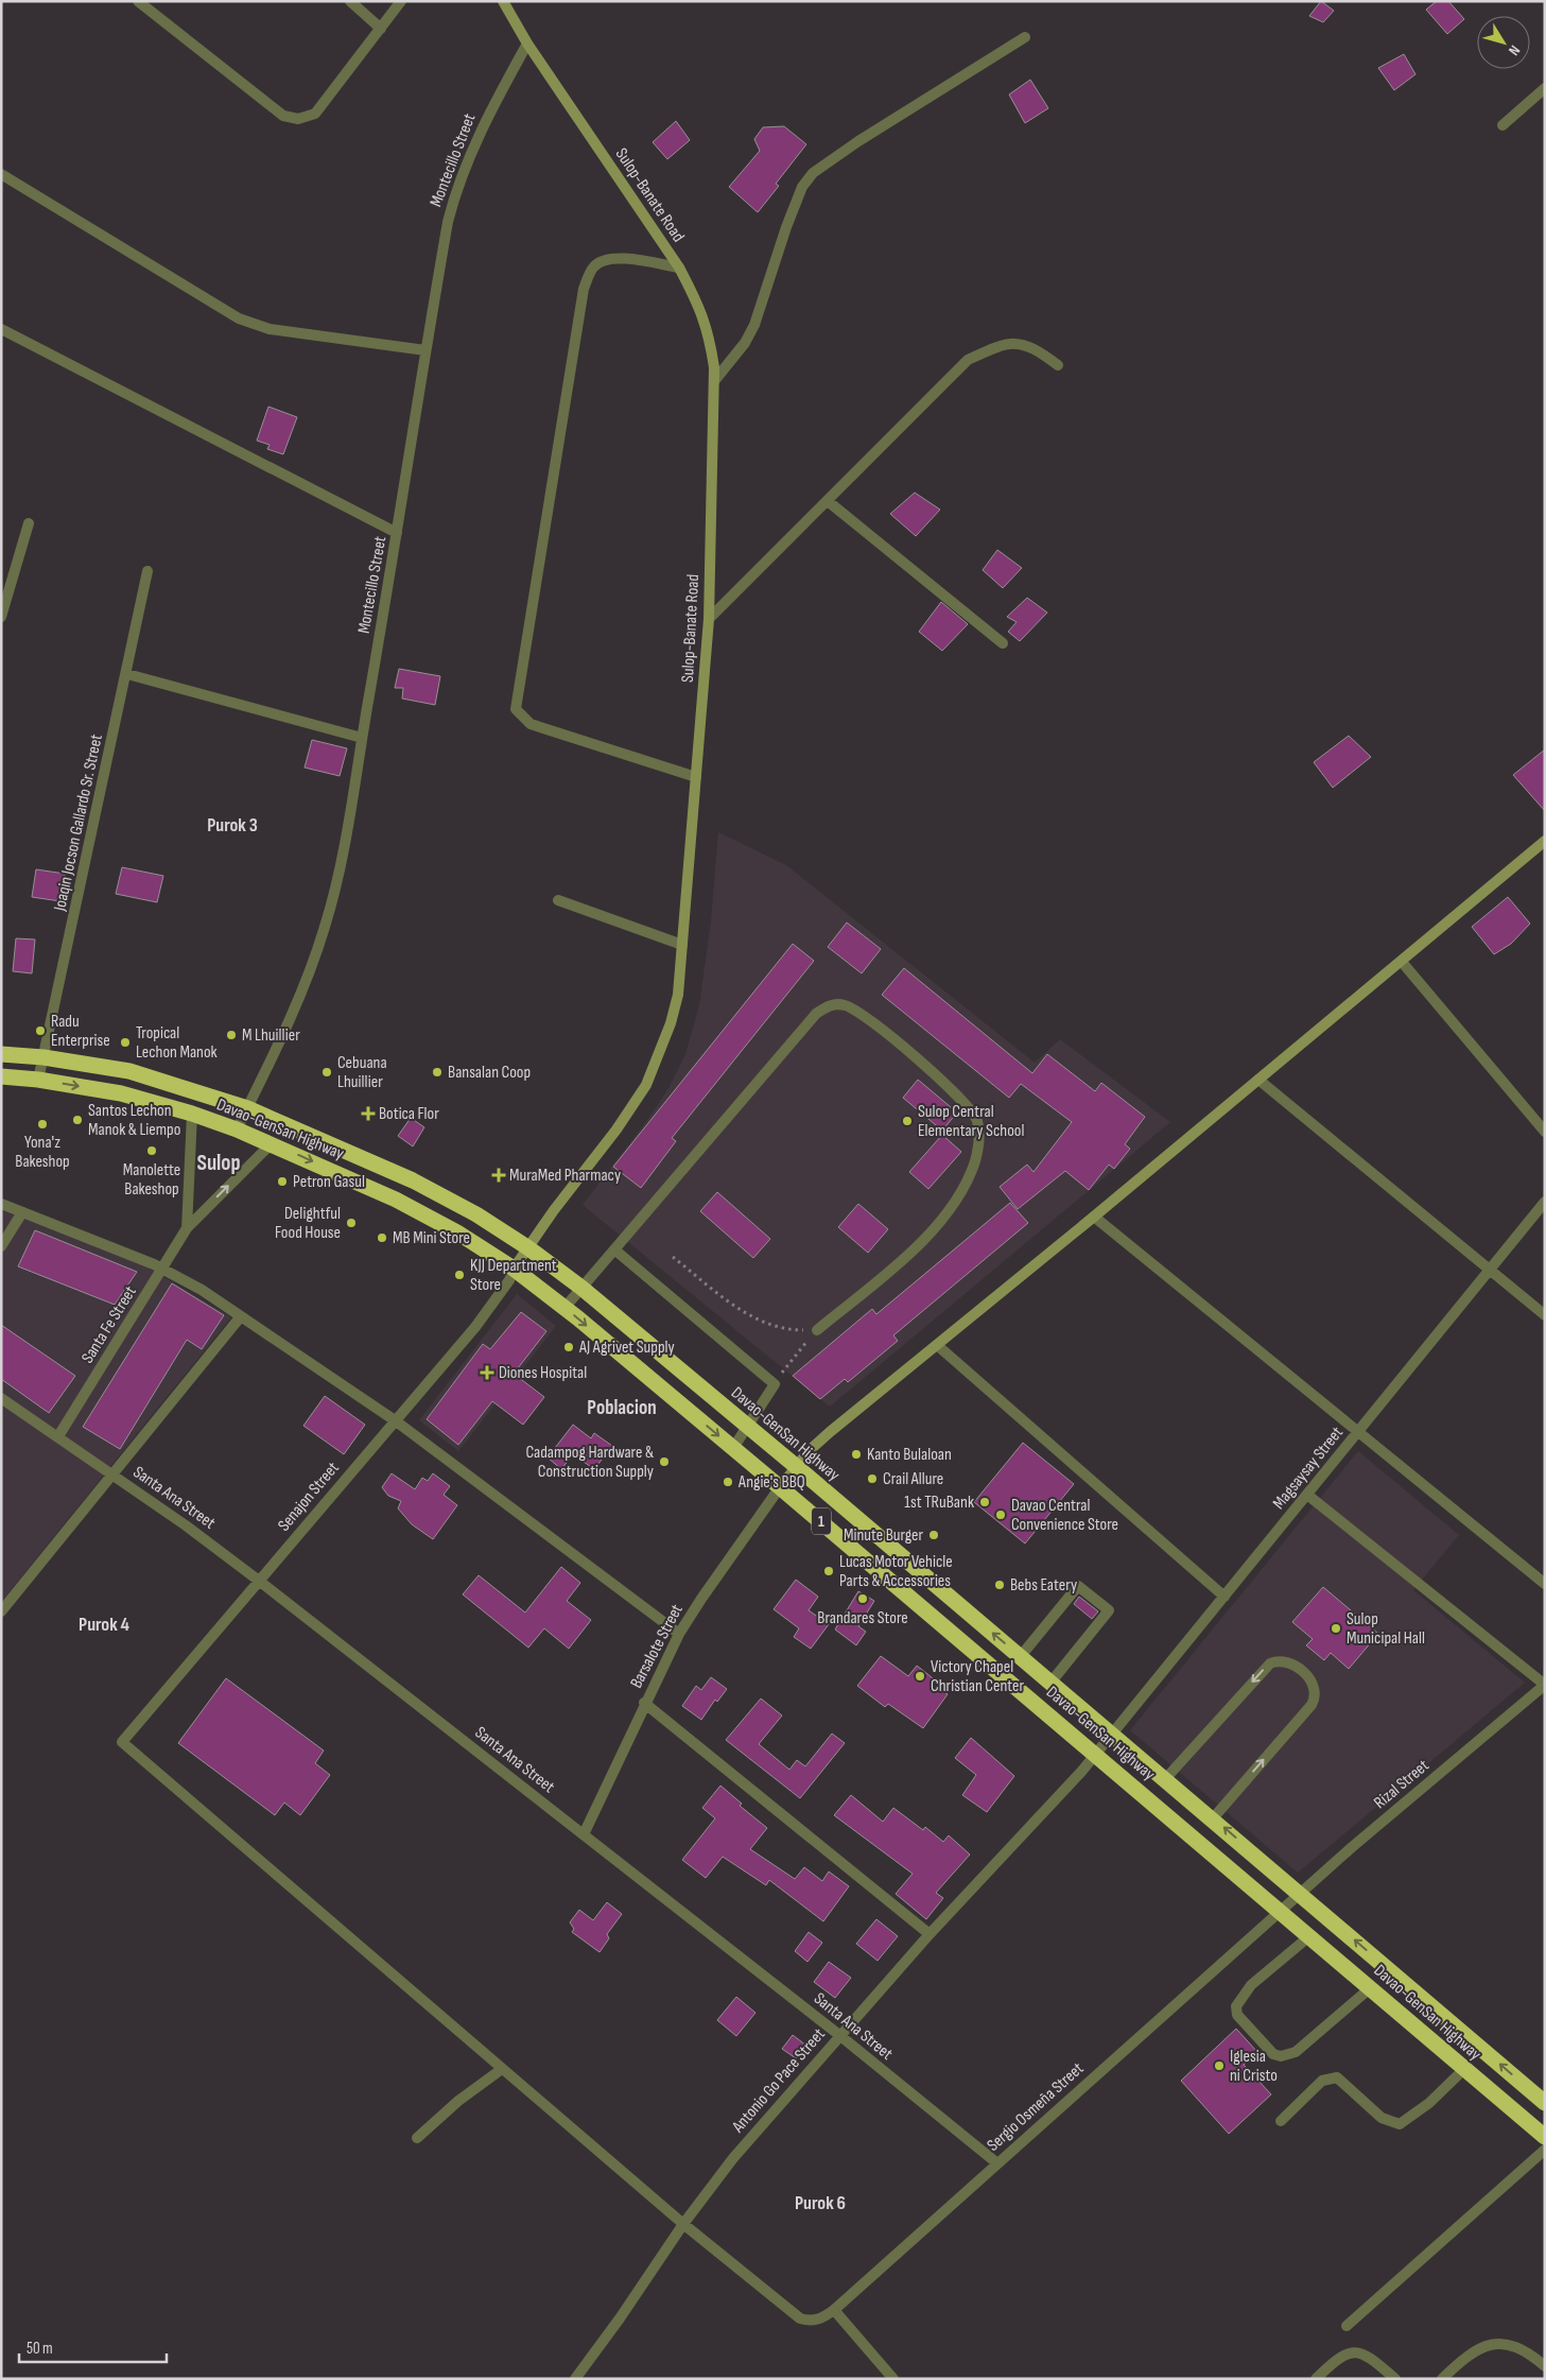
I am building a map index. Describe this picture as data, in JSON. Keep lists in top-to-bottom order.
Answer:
{
  "streets": {
    "highway": ["Davao-GenSan Highway", "1"],
    "main road": ["Sulop-Banate Road"],
    "street": [
      "Montecillo Street",
      "Joaqin Jocson Gallardo Sr. Street",
      "Santa Fe Street",
      "Magsaysay Street",
      "Senajon Street",
      "Santa Ana Street",
      "Barsalote Street",
      "Rizal Street",
      "Antonio Go Pace Street",
      "Sergio Osmeña Street"
    ]
  },
  "crossings": [
    ["Montecillo Street", "Sulop-Banate Road"],
    ["Montecillo Street", "Davao-GenSan Highway"],
    ["Sulop-Banate Road", "Davao-GenSan Highway"],
    ["Sulop-Banate Road", "Senajon Street"],
    ["Joaqin Jocson Gallardo Sr. Street", "Davao-GenSan Highway"],
    ["Davao-GenSan Highway", "Santa Fe Street"],
    ["Davao-GenSan Highway", "Magsaysay Street"],
    ["Davao-GenSan Highway", "Senajon Street"],
    ["Davao-GenSan Highway", "Barsalote Street"],
    ["Davao-GenSan Highway", "Rizal Street"],
    ["Davao-GenSan Highway", "Antonio Go Pace Street"],
    ["Davao-GenSan Highway", "Sergio Osmeña Street"],
    ["Santa Fe Street", "Santa Ana Street"],
    ["Magsaysay Street", "Antonio Go Pace Street"],
    ["Senajon Street", "Santa Ana Street"],
    ["Santa Ana Street", "Barsalote Street"],
    ["Santa Ana Street", "Antonio Go Pace Street"],
    ["Santa Ana Street", "Sergio Osmeña Street"],
    ["Rizal Street", "Sergio Osmeña Street"],
    ["Antonio Go Pace Street", "Sergio Osmeña Street"]
  ],
  "districts": [
    "Purok 3",
    "Sulop",
    "Poblacion",
    "Purok 4",
    "Purok 6"
  ],
  "places": {
    "other": [
      "Radu Enterprise",
      "M Lhuillier",
      "Tropical Lechon Manok",
      "Cebuana Lhuillier",
      "Bansalan Coop",
      "Santos Lechon Manok & Liempo",
      "Sulop Central Elementary School",
      "Yona'z Bakeshop",
      "Manolette Bakeshop",
      "Petron Gasul",
      "Delightful Food House",
      "MB Mini Store",
      "KJJ Department Store",
      "AJ Agrivet Supply",
      "Kanto Bulaloan",
      "Cadampog Hardware & Construction Supply",
      "Crail Allure",
      "Angie's BBQ",
      "1st TRuBank",
      "Davao Central Convenience Store",
      "Minute Burger",
      "Lucas Motor Vehicle Parts & Accessories",
      "Bebs Eatery",
      "Brandares Store",
      "Sulop Municipal Hall",
      "Victory Chapel Christian Center",
      "Iglesia ni Cristo"
    ],
    "health": ["Botica Flor", "MuraMed Pharmacy", "Diones Hospital"]
  },
  "scale_bar": "50 m",
  "north": "bottom right"
}
